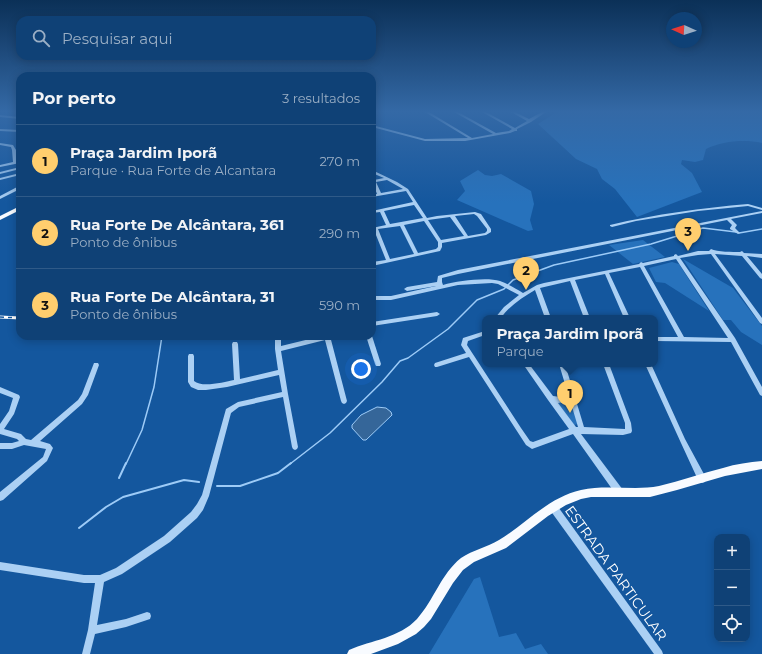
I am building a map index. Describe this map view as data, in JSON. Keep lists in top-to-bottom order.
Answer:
{
  "streets": {
    "street": ["ESTRADA PARTICULAR"]
  },
  "north": "left",
  "page": {
    "search": "Pesquisar aqui",
    "heading": ["Por perto", "3 resultados"],
    "list": [
      {
        "mark": "1",
        "name": "Praça Jardim Iporã",
        "note": "Parque · Rua Forte de Alcantara",
        "value": "270 m"
      },
      {
        "mark": "2",
        "name": "Rua Forte De Alcântara, 361",
        "note": "Ponto de ônibus",
        "value": "290 m"
      },
      {
        "mark": "3",
        "name": "Rua Forte De Alcântara, 31",
        "note": "Ponto de ônibus",
        "value": "590 m"
      }
    ],
    "pins": ["3", "2", "1"],
    "popup": ["Praça Jardim Iporã", "Parque"],
    "map_buttons": ["+", "−"]
  }
}
